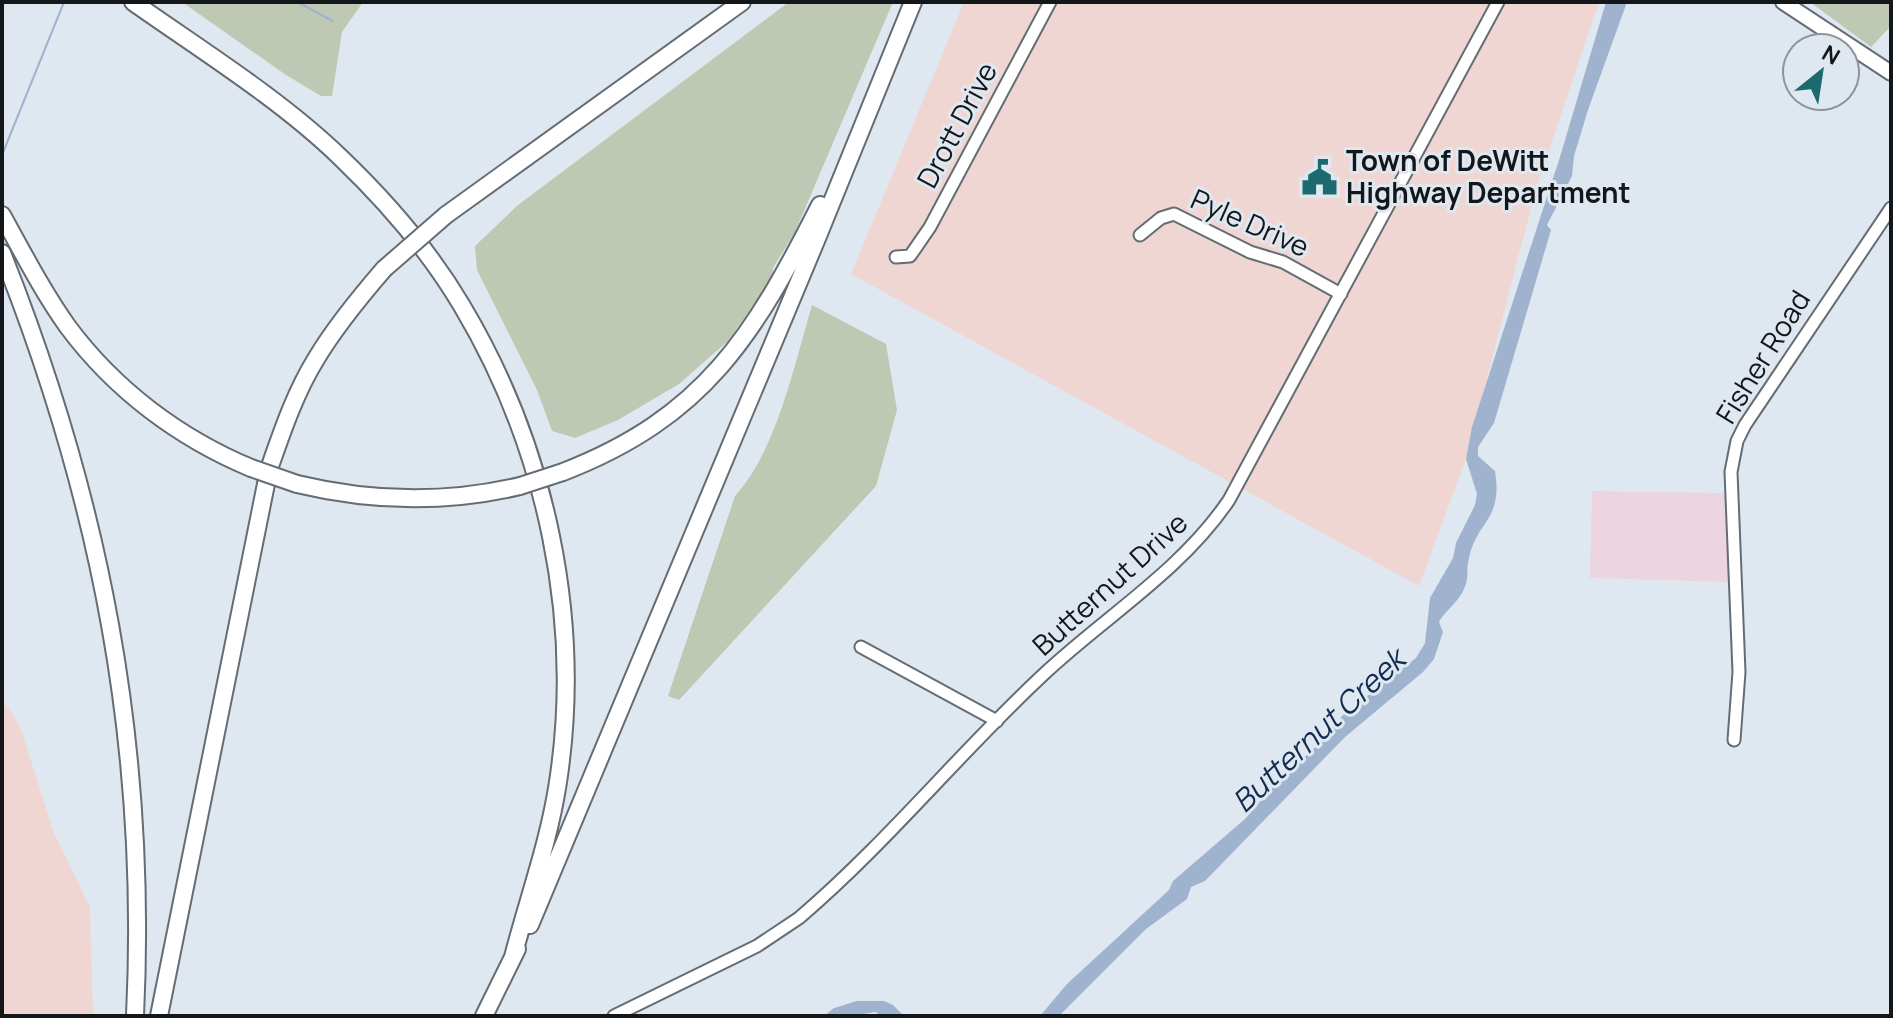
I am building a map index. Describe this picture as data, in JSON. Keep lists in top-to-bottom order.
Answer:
{
  "streets": {
    "street": [
      "Drott Drive",
      "Pyle Drive",
      "Fisher Road",
      "Butternut Drive"
    ]
  },
  "crossings": [
    ["Pyle Drive", "Butternut Drive"]
  ],
  "water": ["Butternut Creek"],
  "places": {
    "public building": ["Town of DeWitt Highway Department"]
  },
  "north": "top right"
}
